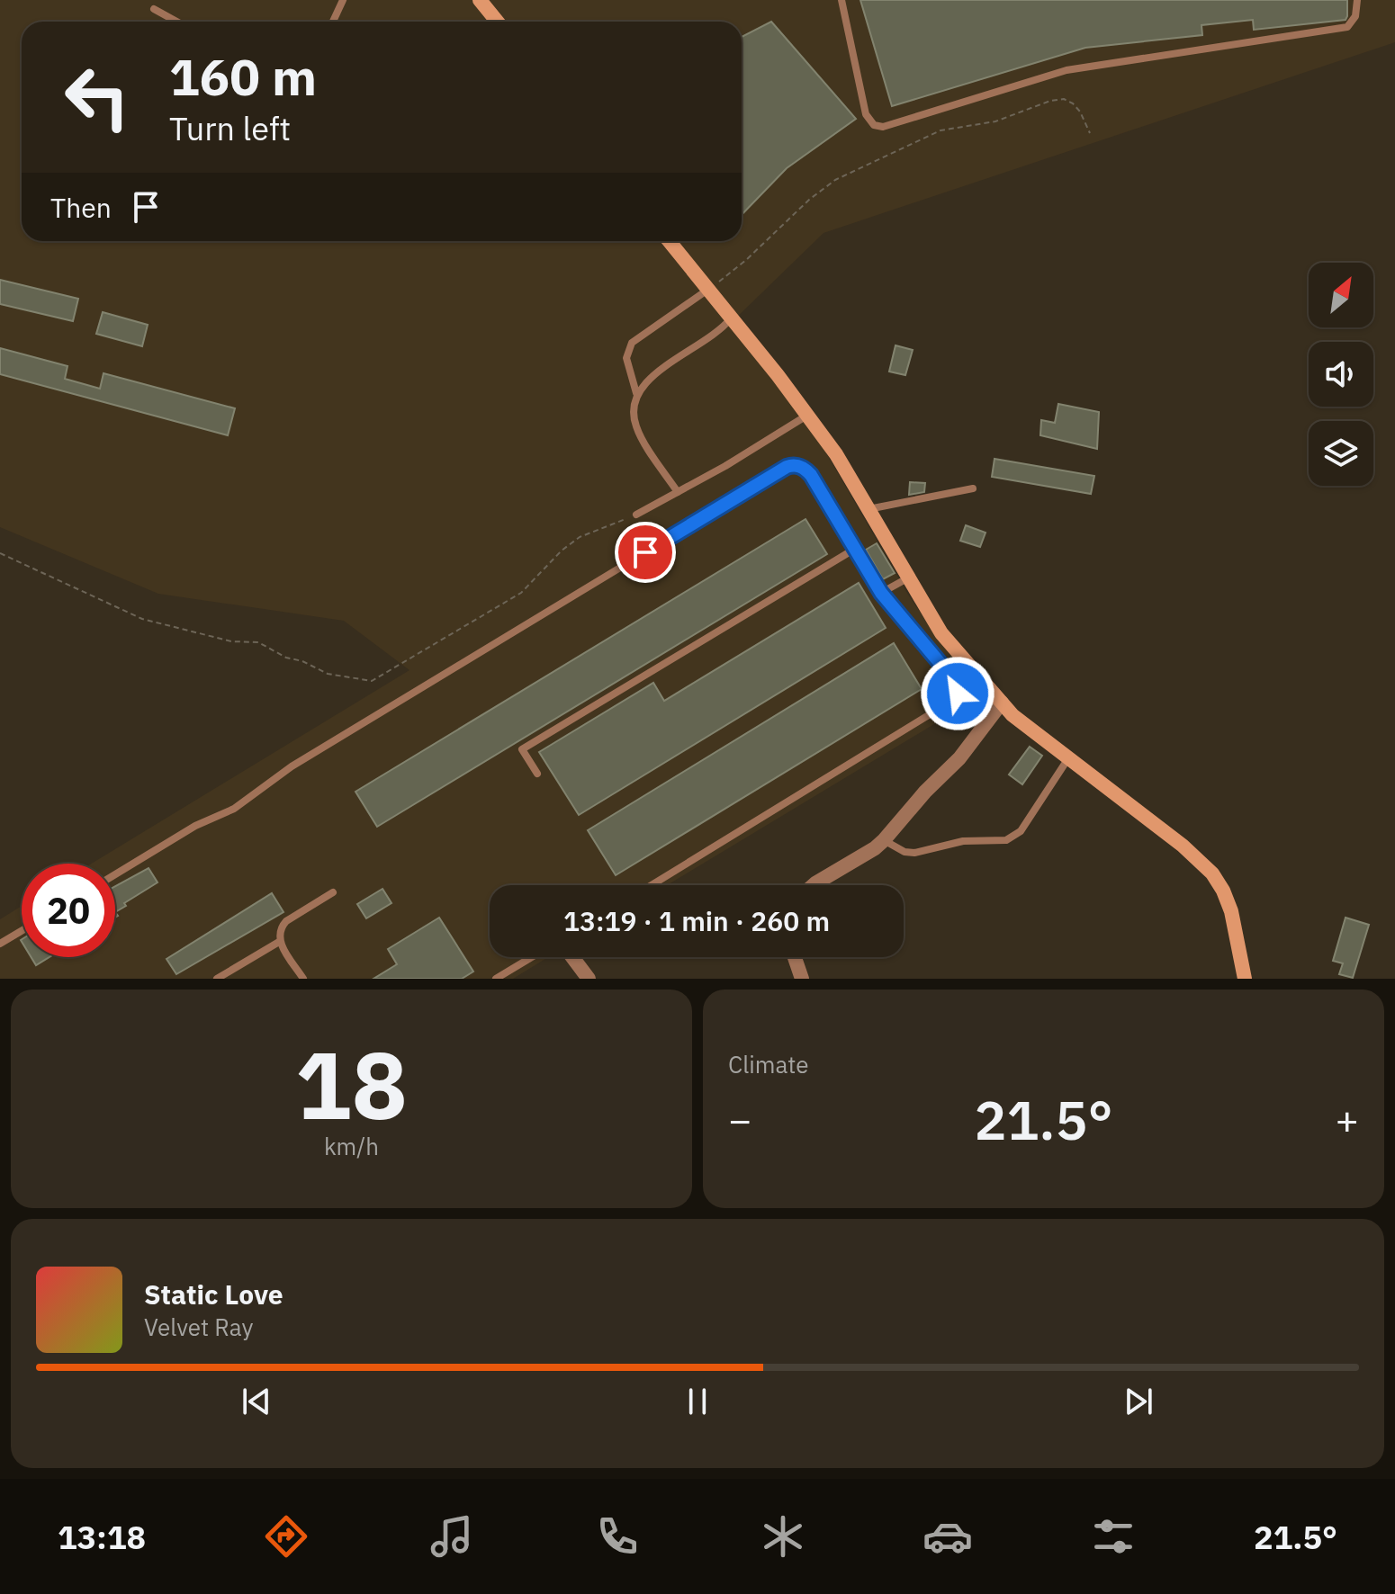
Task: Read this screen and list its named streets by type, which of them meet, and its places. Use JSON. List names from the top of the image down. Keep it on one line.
{"north":"top right","page":{"turn":["160 m","Turn left"],"then":"Then","limit":"20","trip":"13:19 · 1 min · 260 m","tile":[["18","km/h"],"Climate"],"heat":["−","21.5°","+"],"song":["Static Love","Velvet Ray"],"tabs":["13:18","21.5°"]}}
